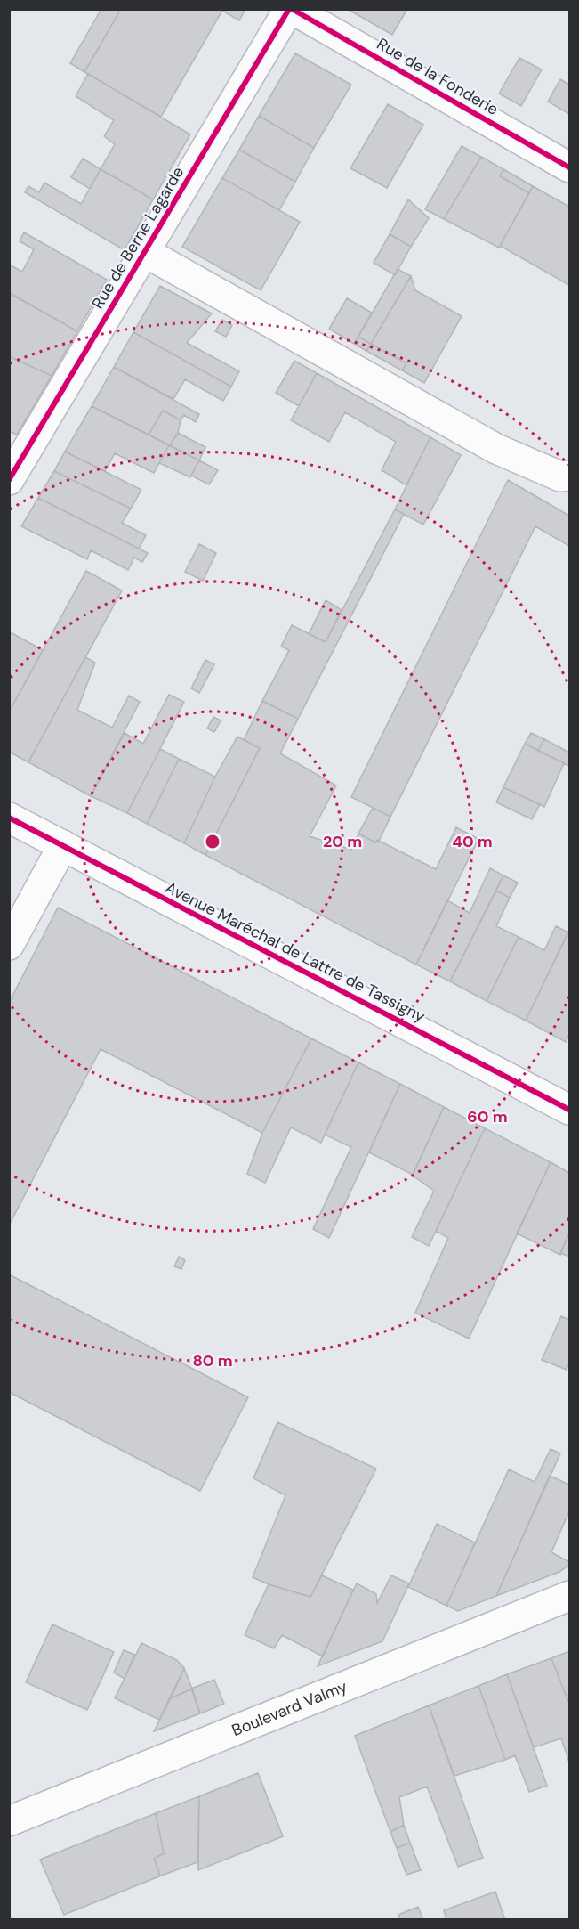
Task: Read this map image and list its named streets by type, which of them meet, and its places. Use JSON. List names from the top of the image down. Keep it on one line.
{"streets":{"main road":["Rue de la Fonderie","Rue de Berne Lagarde","Avenue Maréchal de Lattre de Tassigny","Boulevard Valmy"]},"crossings":[["Rue de la Fonderie","Rue de Berne Lagarde"]],"rings":["20 m","40 m","60 m","80 m"]}
